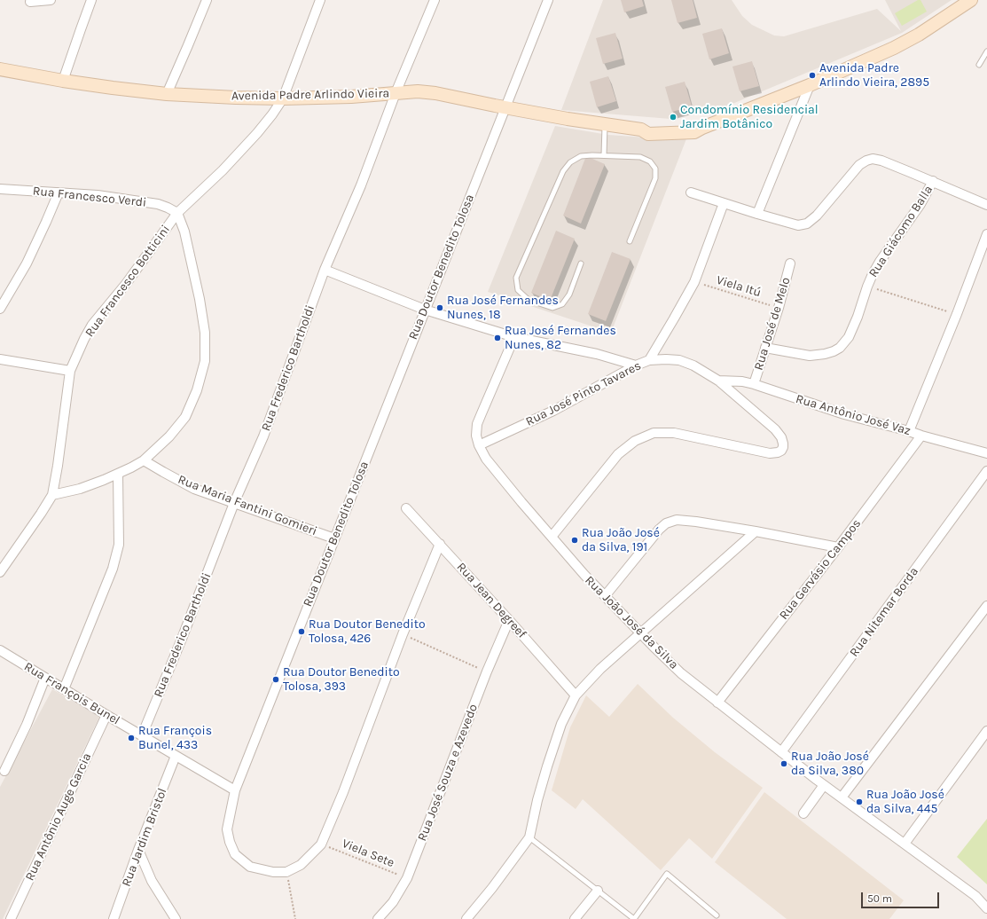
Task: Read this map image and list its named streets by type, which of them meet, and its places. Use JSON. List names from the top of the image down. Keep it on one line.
{"streets":{"main road":["Avenida Padre Arlindo Vieira"],"street":["Rua Francesco Verdi","Rua Giácomo Balla","Rua Doutor Benedito Tolosa","Rua Francesco Botticini","Rua José de Melo","Rua Frederico Bartholdi","Rua José Pinto Tavares","Rua Antônio José Vaz","Rua Maria Fantini Gomieri","Rua Gervásio Campos","Rua Jean Degreef","Rua Nitemar Borda","Rua João José da Silva","Rua François Bunel","Rua José Souza e Azevedo","Rua Antônio Auge Garcia","Rua Jardim Bristol"],"path":["Viela Itú","Viela Sete"]},"crossings":[["Avenida Padre Arlindo Vieira","Rua Doutor Benedito Tolosa"],["Avenida Padre Arlindo Vieira","Rua Francesco Botticini"],["Avenida Padre Arlindo Vieira","Rua Frederico Bartholdi"],["Rua Francesco Verdi","Rua Francesco Botticini"],["Rua Giácomo Balla","Rua José de Melo"],["Rua Doutor Benedito Tolosa","Rua Maria Fantini Gomieri"],["Rua Doutor Benedito Tolosa","Rua François Bunel"],["Viela Itú","Rua José de Melo"],["Rua José de Melo","Rua Antônio José Vaz"],["Rua Frederico Bartholdi","Rua Maria Fantini Gomieri"],["Rua Frederico Bartholdi","Rua François Bunel"],["Rua José Pinto Tavares","Rua Antônio José Vaz"],["Rua José Pinto Tavares","Rua João José da Silva"],["Rua Antônio José Vaz","Rua Gervásio Campos"],["Rua Gervásio Campos","Rua João José da Silva"],["Rua Jean Degreef","Rua José Souza e Azevedo"],["Rua Nitemar Borda","Rua João José da Silva"],["Rua François Bunel","Rua Antônio Auge Garcia"],["Rua François Bunel","Rua Jardim Bristol"],["Rua José Souza e Azevedo","Viela Sete"]],"places":["Avenida Padre Arlindo Vieira, 2895","Condomínio Residencial Jardim Botânico","Rua José Fernandes Nunes, 18","Rua José Fernandes Nunes, 82","Rua João José da Silva, 191","Rua Doutor Benedito Tolosa, 426","Rua Doutor Benedito Tolosa, 393","Rua François Bunel, 433","Rua João José da Silva, 380","Rua João José da Silva, 445"],"scale_bar":"50 m"}
